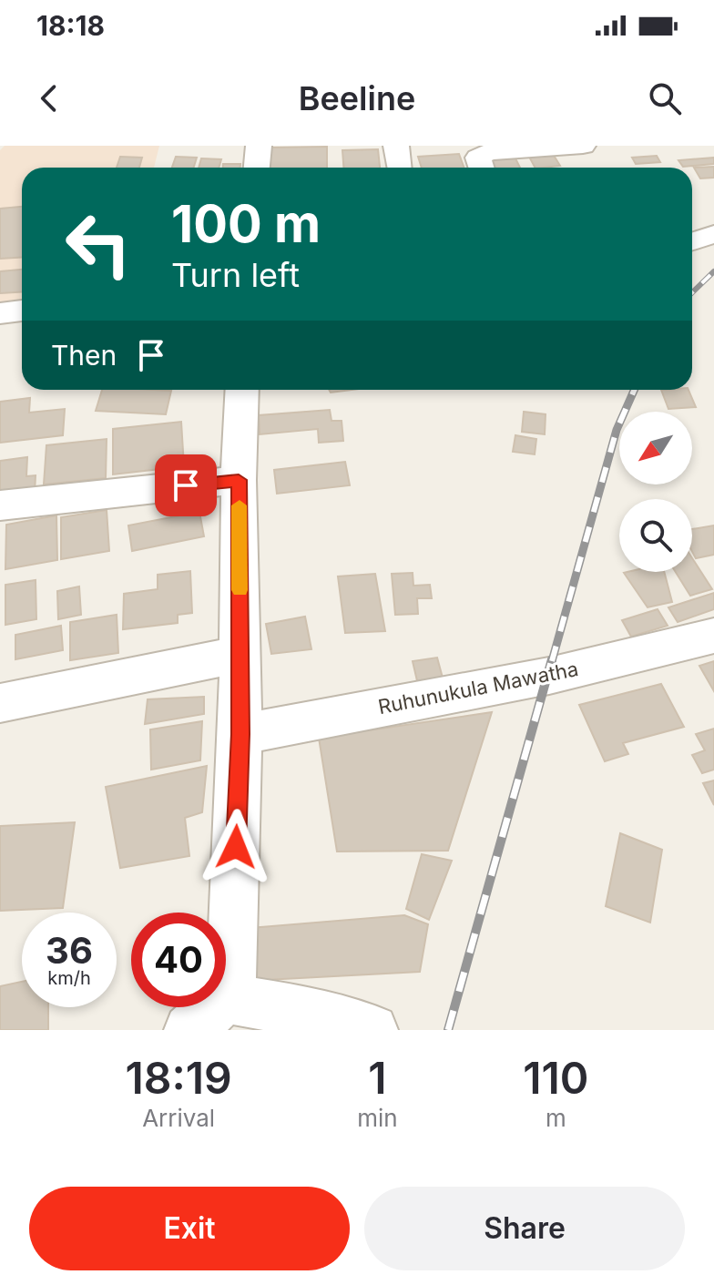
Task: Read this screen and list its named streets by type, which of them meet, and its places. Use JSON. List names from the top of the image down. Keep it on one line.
{"streets":{"street":["Ruhunukula Mawatha"]},"north":"bottom left","page":{"status":"18:18","header":"Beeline","turn":["100 m","Turn left"],"then":"Then","speed":"36 km/h","limit":"40","eta":["18:19","Arrival","1","min","110","m"],"buttons":["Exit","Share"]}}
